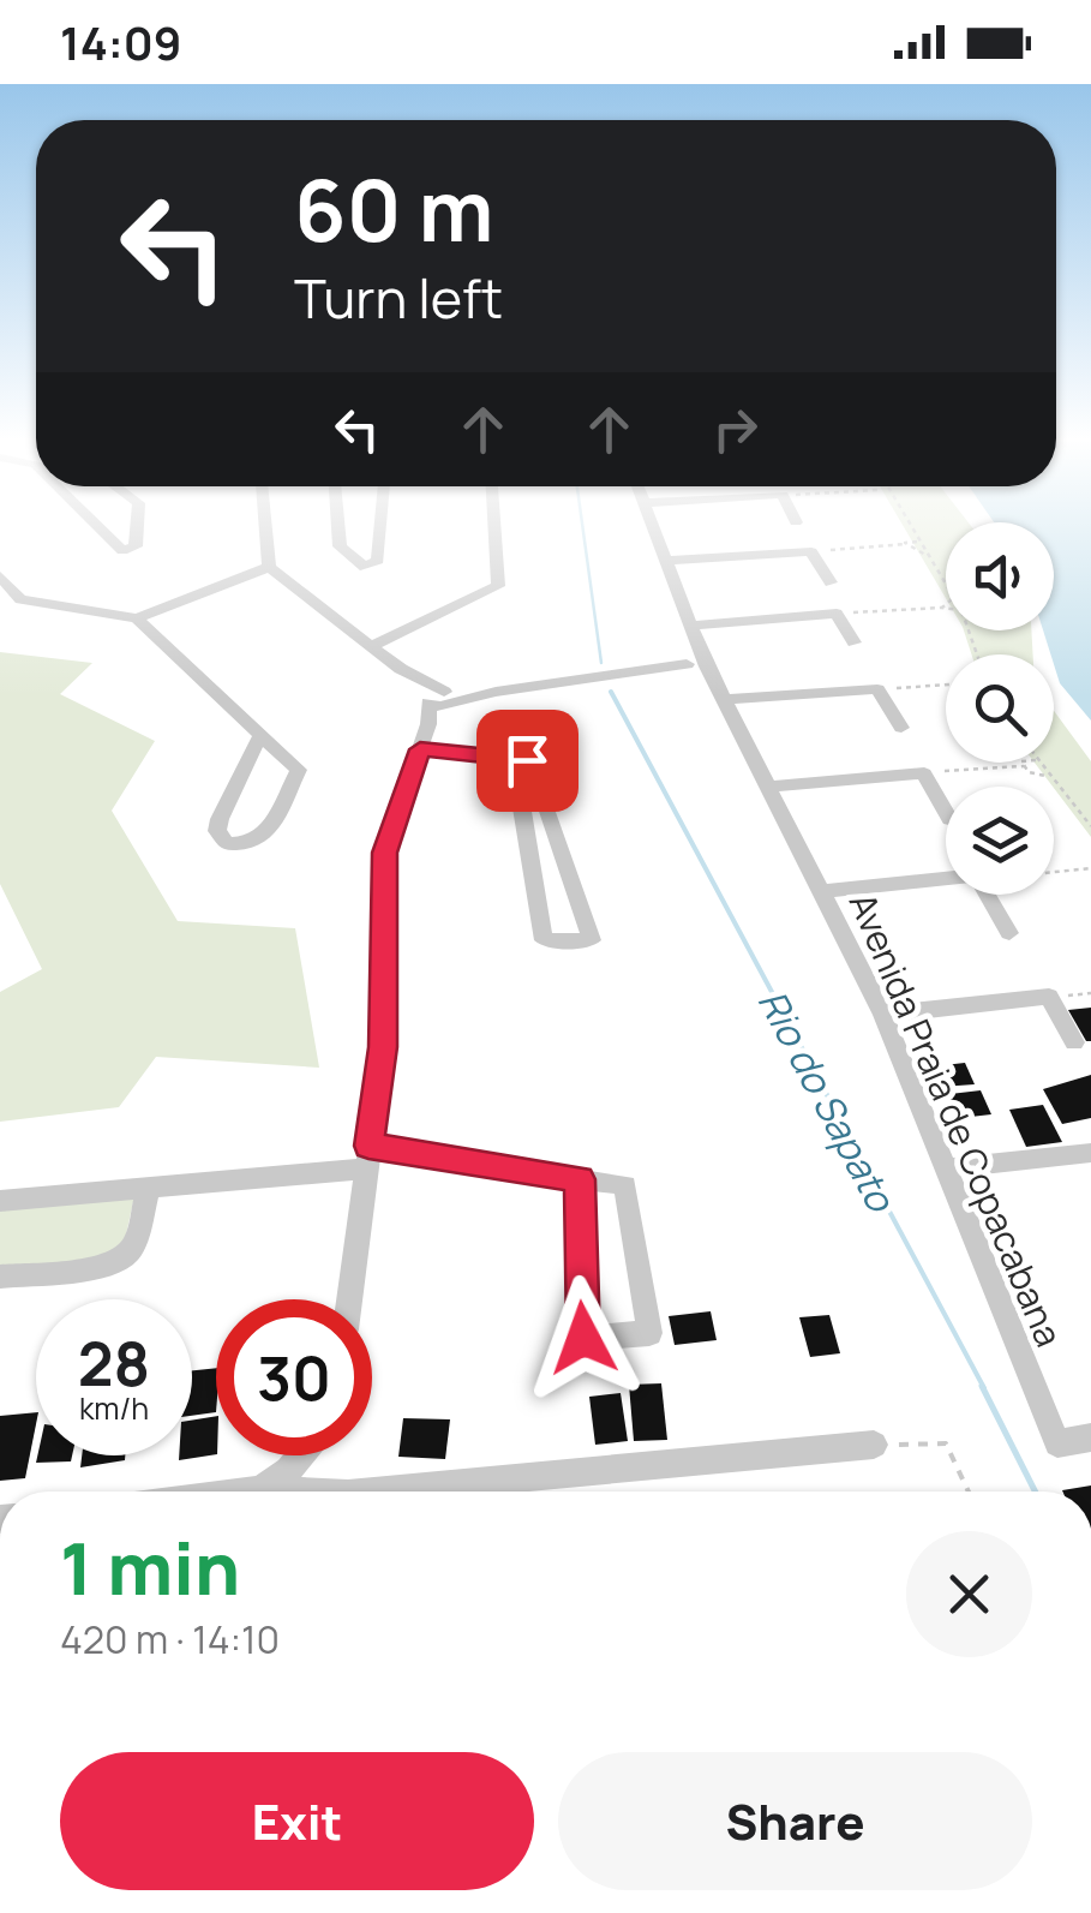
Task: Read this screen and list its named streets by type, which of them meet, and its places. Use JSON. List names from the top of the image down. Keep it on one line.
{"streets":{"street":["Avenida Praia de Copacabana"]},"water":["Rio do Sapato"],"page":{"status":"14:09","turn":["60 m","Turn left"],"speed":"28 km/h","limit":"30","heading":["1 min","420 m · 14:10"],"buttons":["Exit","Share"]}}
